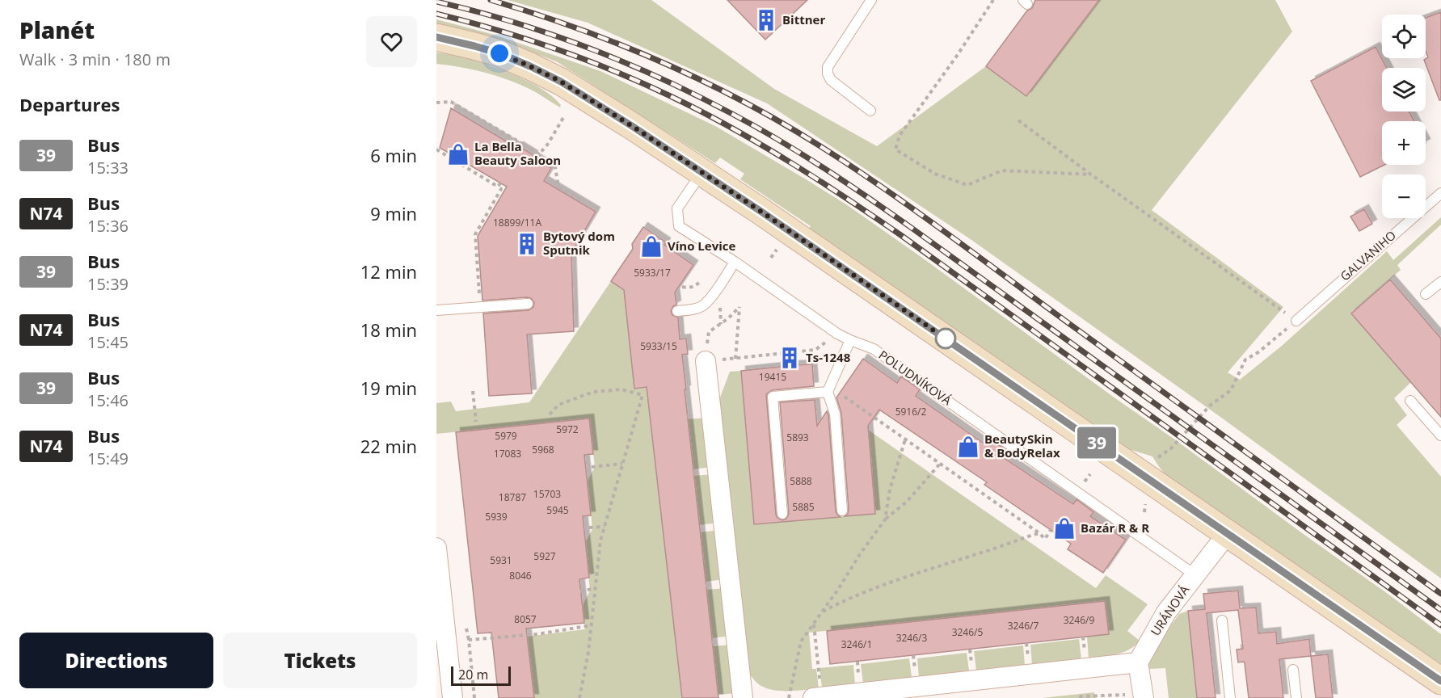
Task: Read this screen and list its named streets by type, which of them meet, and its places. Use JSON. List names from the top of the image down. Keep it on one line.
{"streets":{"street":["URÁNOVÁ"],"lane":["GALVANIHO","POLUDNÍKOVÁ"]},"crossings":[["POLUDNÍKOVÁ","URÁNOVÁ"]],"places":{"building":["Bittner","Bytový dom Sputnik","Ts-1248"],"shop":["La Bella Beauty Saloon","Víno Levice","BeautySkin & BodyRelax","Bazár R & R"]},"lines":["bus line 39"],"house_numbers":["18899/11A","5933/17","5933/15","19415","5916/2","5972","5979","5893","5968","17083","5888","15703","18787","5885","5945","5939","5927","5931","8046","8057","3246/9","3246/7","3246/5","3246/3","3246/1"],"scale_bar":"20 m","page":{"heading":[["Planét","Walk · 3 min · 180 m"],"Departures"],"on_map":"39","map_buttons":["+","−"],"list":[{"mark":"39","name":"Bus","note":"15:33","value":"6 min"},{"mark":"N74","name":"Bus","note":"15:36","value":"9 min"},{"mark":"39","name":"Bus","note":"15:39","value":"12 min"},{"mark":"N74","name":"Bus","note":"15:45","value":"18 min"},{"mark":"39","name":"Bus","note":"15:46","value":"19 min"},{"mark":"N74","name":"Bus","note":"15:49","value":"22 min"}],"buttons":["Directions","Tickets"],"scale":"20 m"}}
